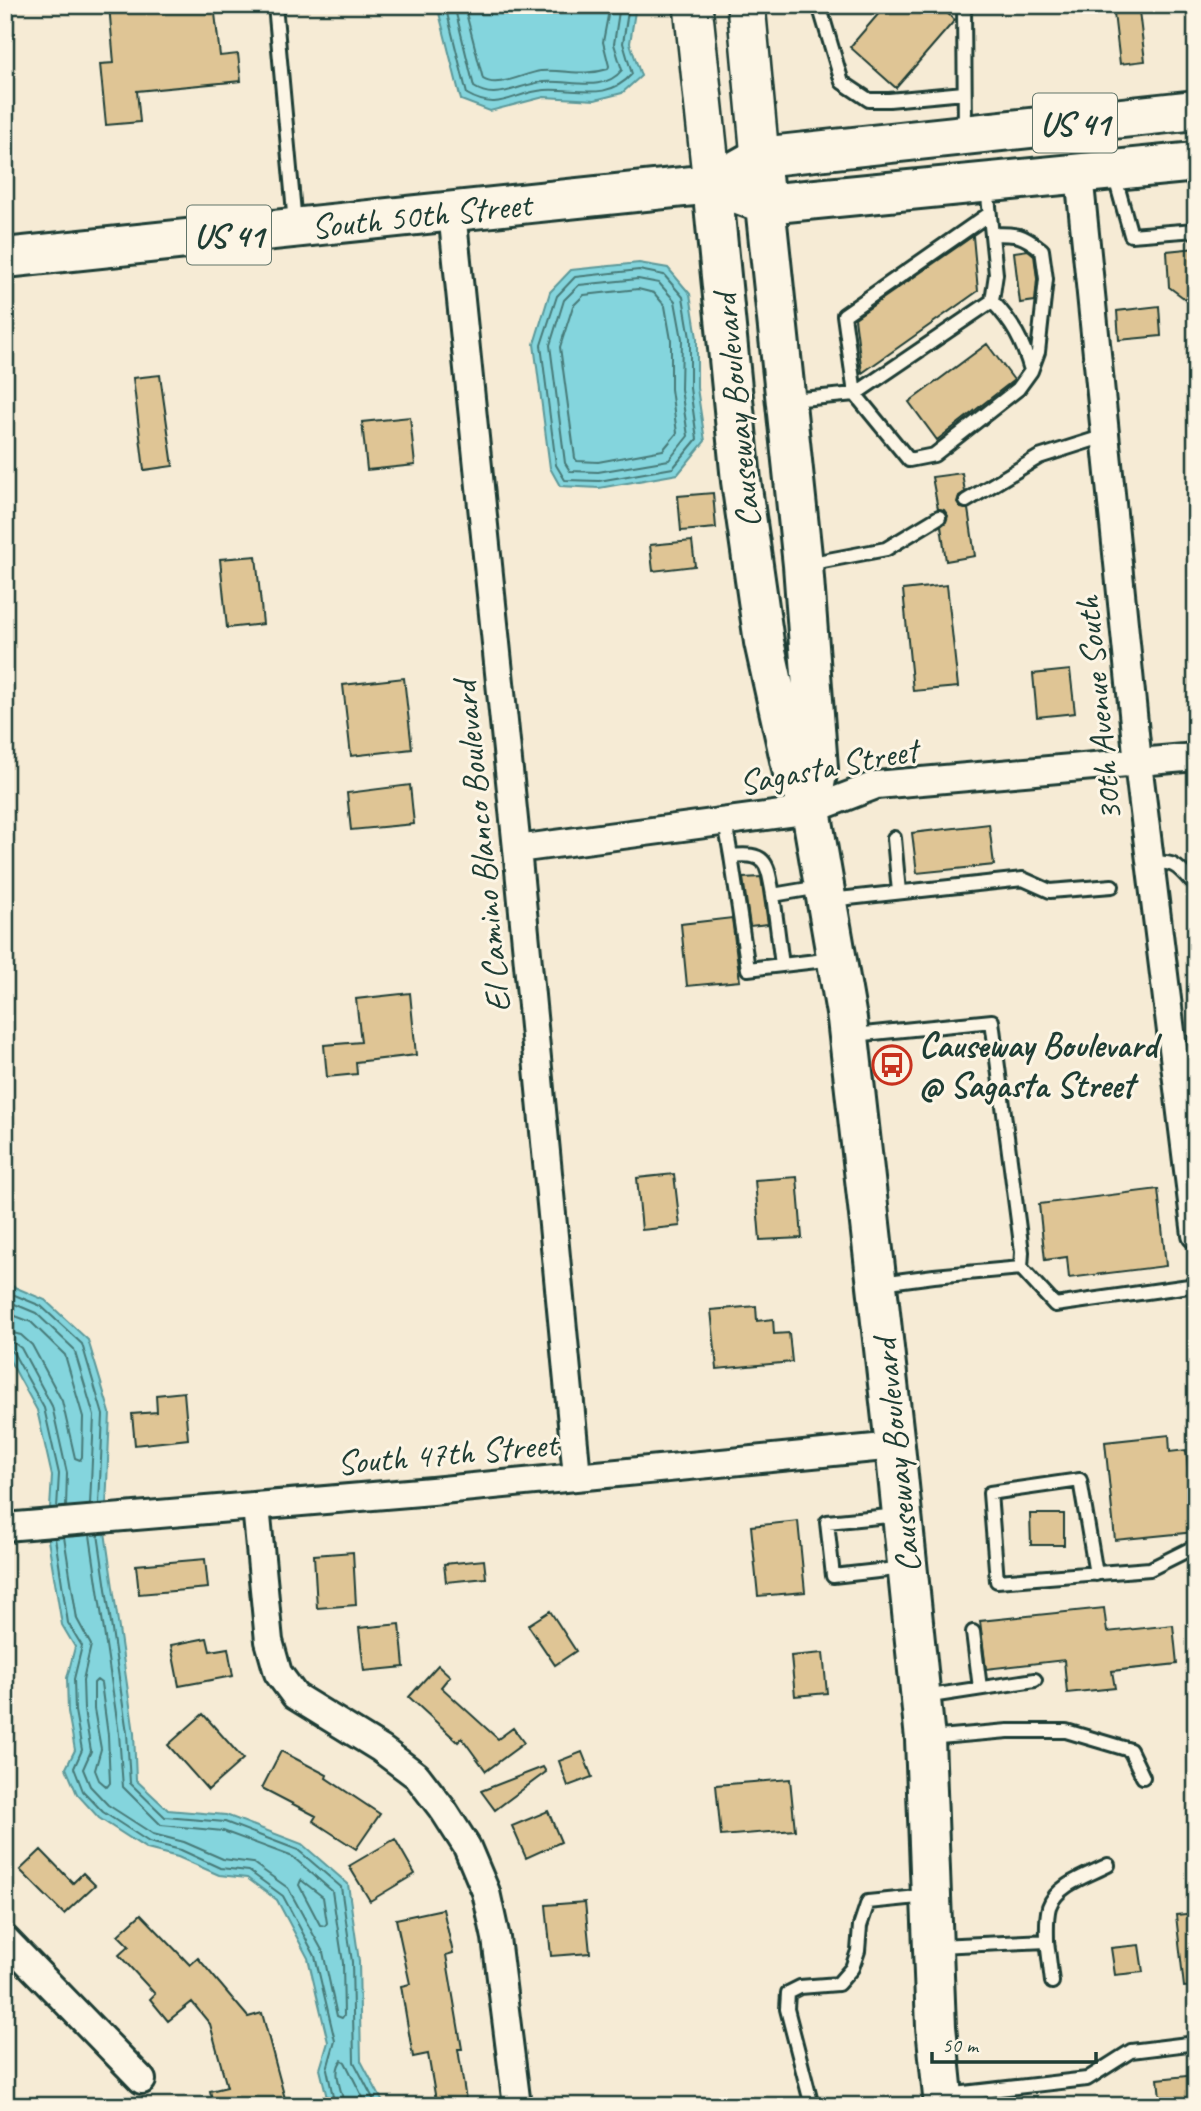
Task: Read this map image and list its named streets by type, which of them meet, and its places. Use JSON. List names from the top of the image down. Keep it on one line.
{"streets":{"main road":["US 41","South 50th Street","Causeway Boulevard"],"street":["30th Avenue South","Sagasta Street","El Camino Blanco Boulevard","South 47th Street"]},"crossings":[["South 50th Street","Causeway Boulevard"],["South 50th Street","30th Avenue South"],["South 50th Street","El Camino Blanco Boulevard"],["Causeway Boulevard","Sagasta Street"],["Causeway Boulevard","South 47th Street"],["30th Avenue South","Sagasta Street"],["Sagasta Street","El Camino Blanco Boulevard"],["El Camino Blanco Boulevard","South 47th Street"]],"places":{"bus stop":["Causeway Boulevard @ Sagasta Street"]},"scale_bar":"50 m"}
